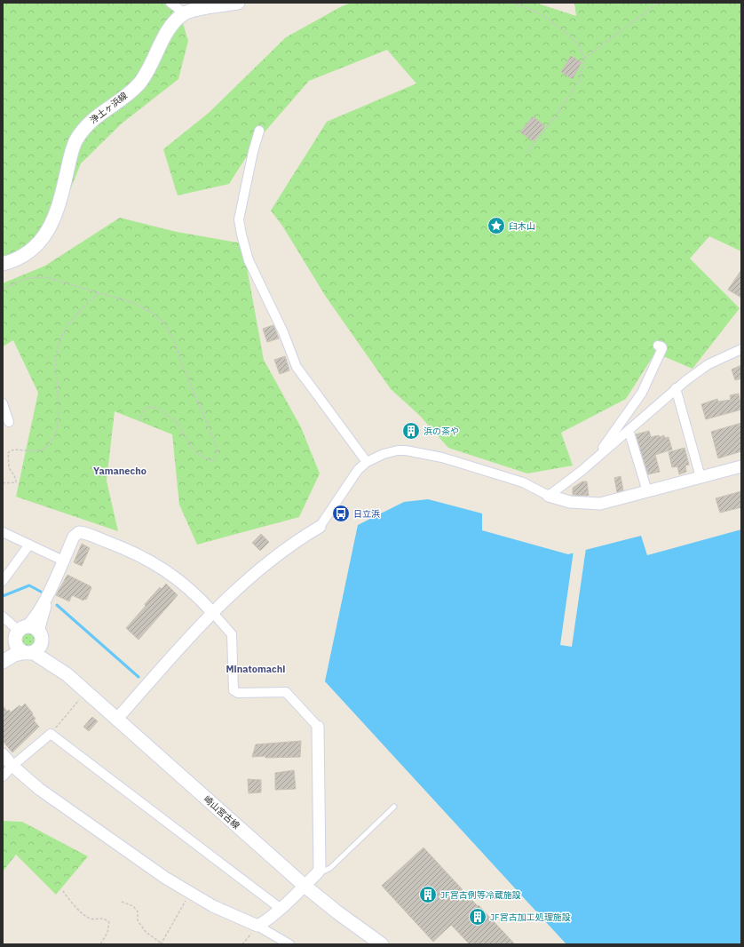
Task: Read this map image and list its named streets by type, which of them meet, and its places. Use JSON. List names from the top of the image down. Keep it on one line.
{"streets":{"main road":["浄土ヶ浜線","崎山宮古線"]},"districts":["Yamanecho","Minatomachi"],"places":{"place":["臼木山"],"building":["浜の茶や","JF宮古例等冷蔵施設","JF宮古加工処理施設"],"bus stop":["日立浜"]}}
